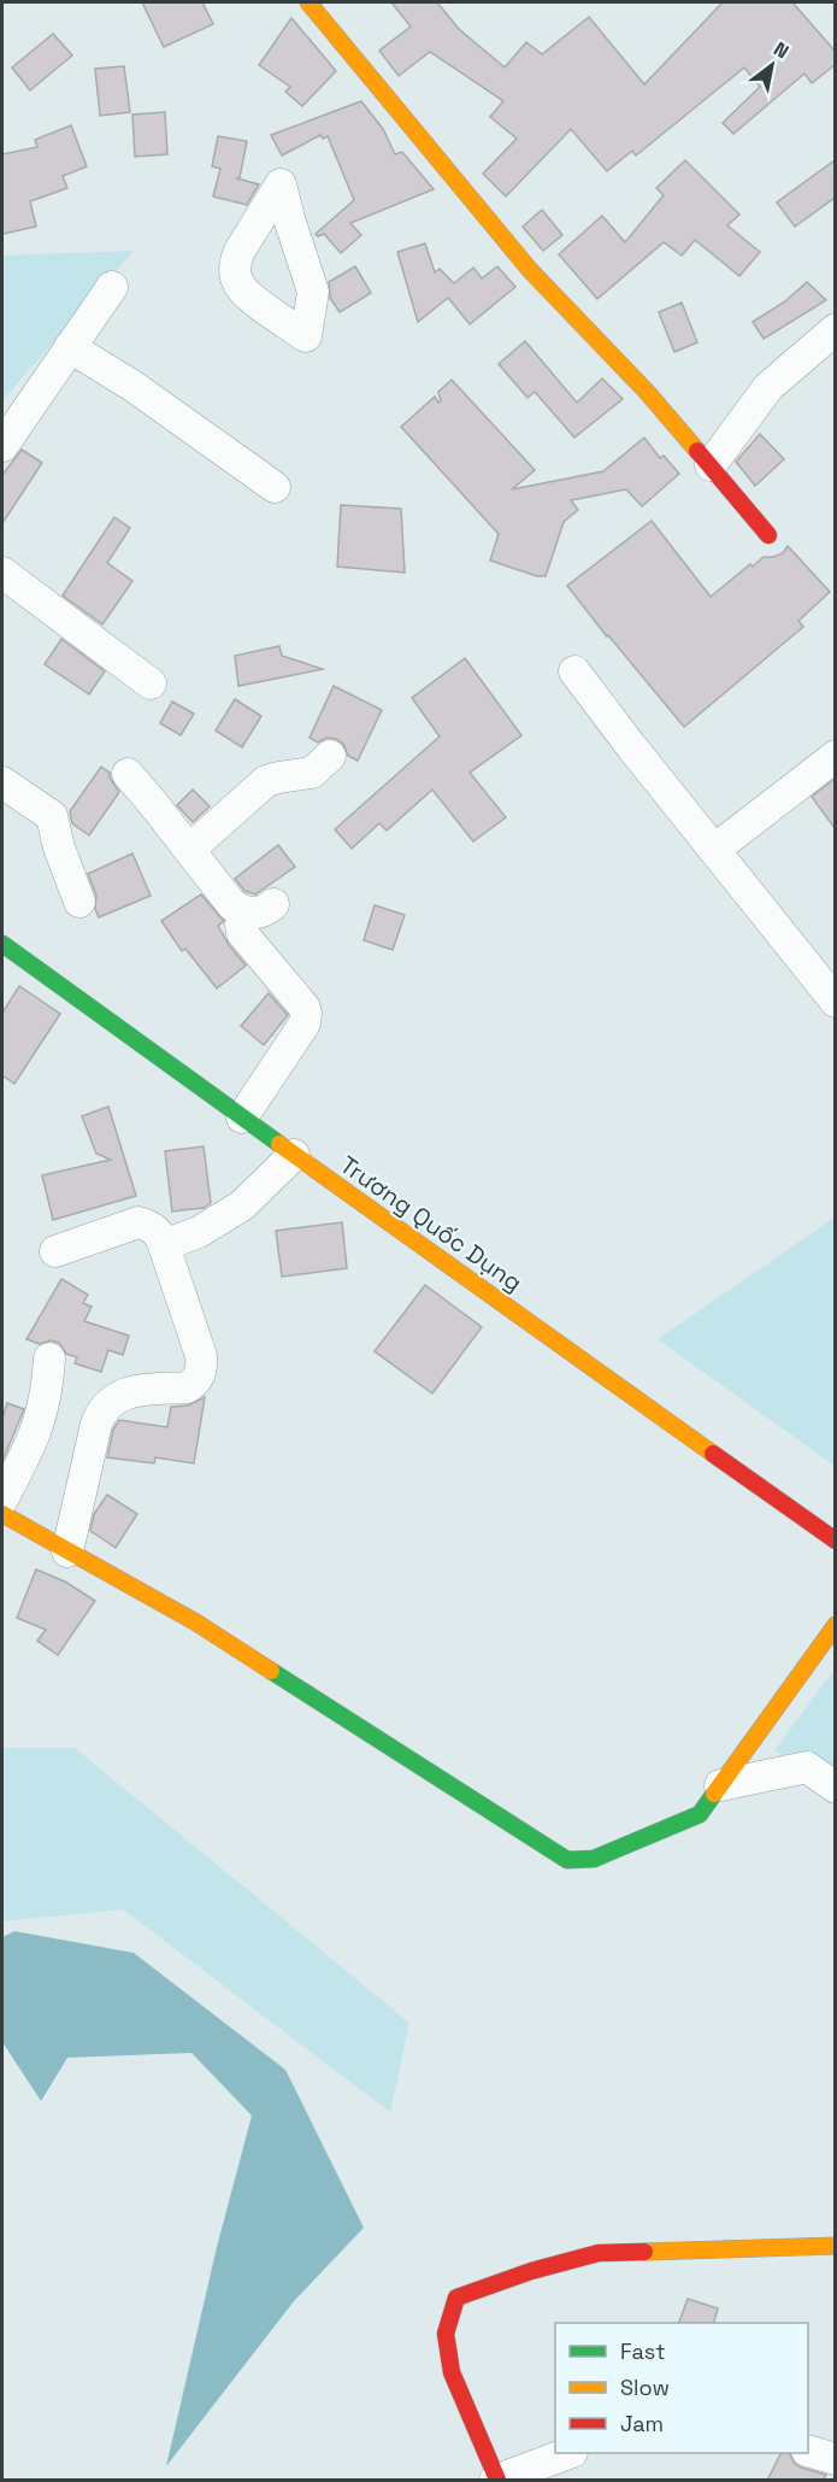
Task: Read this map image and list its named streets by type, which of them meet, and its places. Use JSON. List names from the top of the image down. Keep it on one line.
{"streets":{"street":["Trương Quốc Dụng"]},"legend":["Fast","Slow","Jam"],"north":"top right"}
